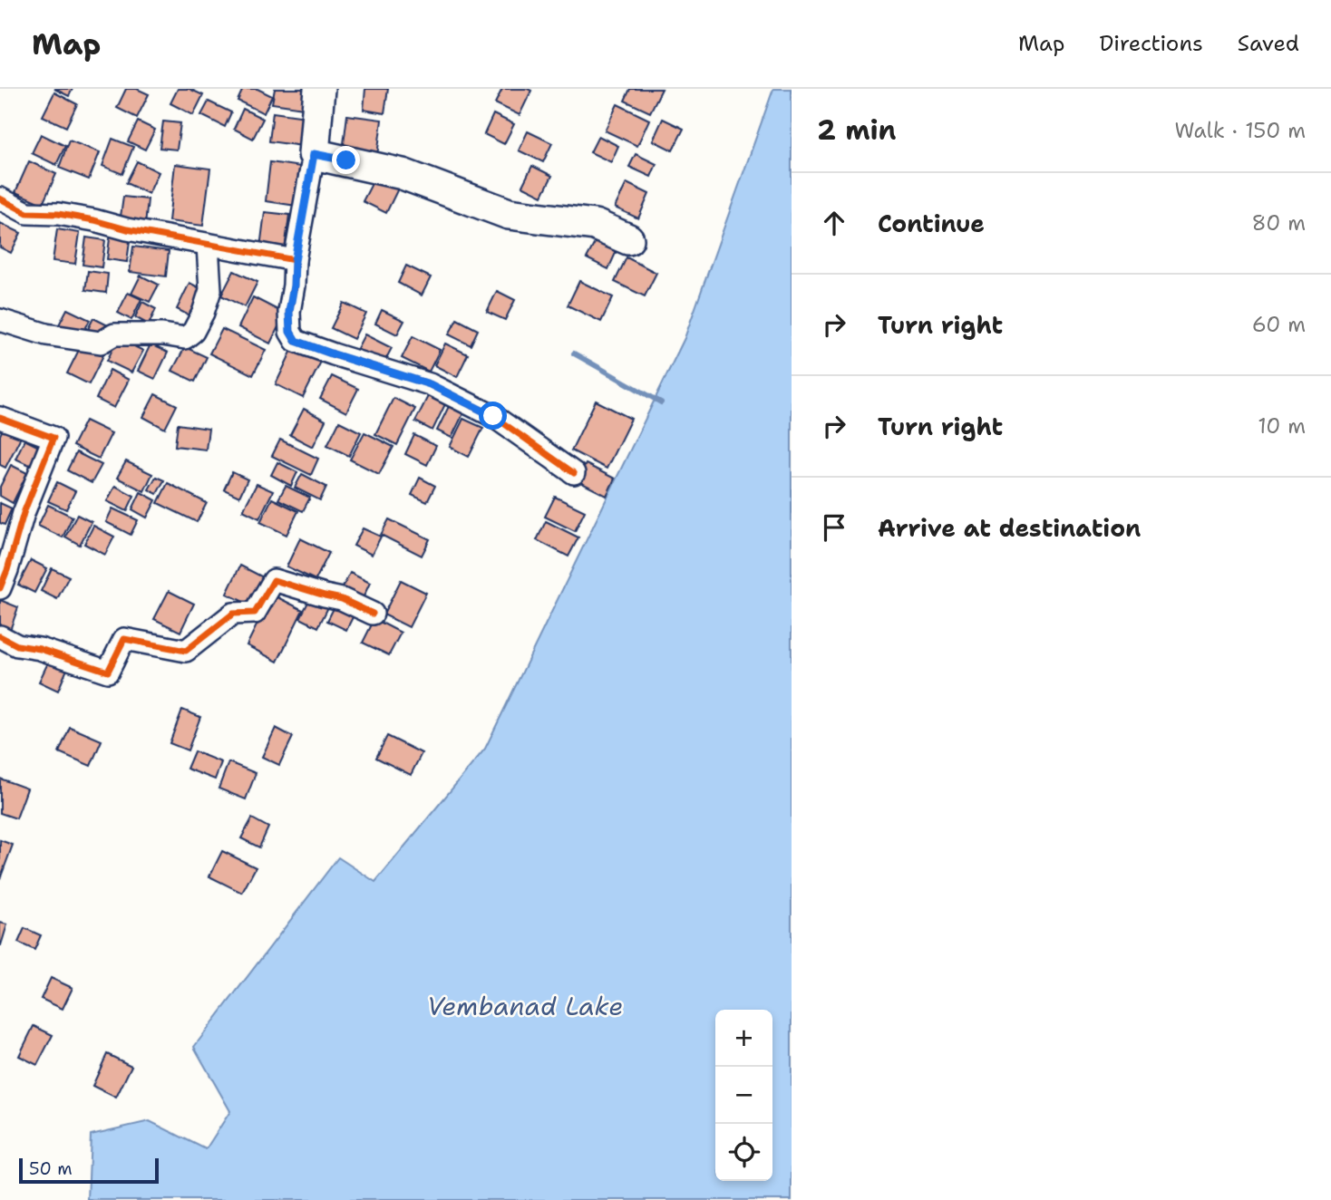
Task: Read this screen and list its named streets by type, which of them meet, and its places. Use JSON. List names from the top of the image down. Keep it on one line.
{"water":["Vembanad Lake"],"scale_bar":"50 m","page":{"header":"Map","nav":["Map","Directions","Saved"],"heading":["2 min","Walk · 150 m"],"list":[["Continue","80 m"],["Turn right","60 m"],["Turn right","10 m"],"Arrive at destination"],"map_buttons":["+","−"],"scale":"50 m"}}
